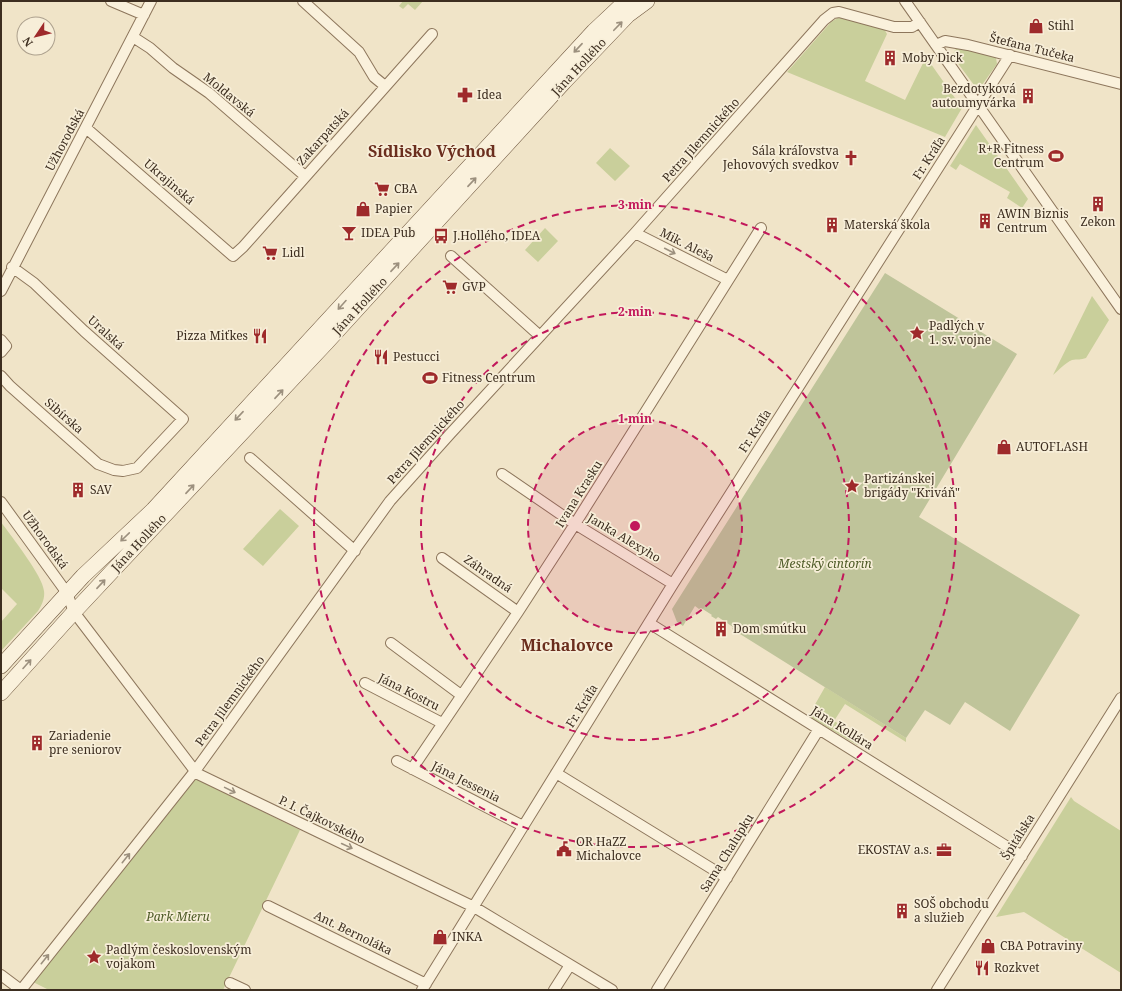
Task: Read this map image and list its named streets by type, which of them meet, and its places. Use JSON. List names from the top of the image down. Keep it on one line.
{"streets":{"street":["Štefana Tučeka","Jána Hollého","Moldavská","Zakarpatská","Užhorodská","Petra Jilemnického","Fr. Kráľa","Ukrajinská","Mik. Aleša","Uralská","Sibírska","Ivana Krasku","Janka Alexyho","Záhradná","Jána Kostru","Jána Kollára","Jána Jessenia","P. I. Čajkovského","Špitálska","Sama Chalupku","Ant. Bernoláka"]},"crossings":[["Štefana Tučeka","Fr. Kráľa"],["Jána Hollého","Užhorodská"],["Jána Hollého","P. I. Čajkovského"],["Moldavská","Zakarpatská"],["Moldavská","Užhorodská"],["Zakarpatská","Ukrajinská"],["Užhorodská","Ukrajinská"],["Užhorodská","Uralská"],["Petra Jilemnického","Mik. Aleša"],["Petra Jilemnického","P. I. Čajkovského"],["Fr. Kráľa","Janka Alexyho"],["Fr. Kráľa","Jána Kollára"],["Fr. Kráľa","Jána Jessenia"],["Fr. Kráľa","P. I. Čajkovského"],["Fr. Kráľa","Ant. Bernoláka"],["Mik. Aleša","Ivana Krasku"],["Uralská","Sibírska"],["Ivana Krasku","Janka Alexyho"],["Ivana Krasku","Záhradná"],["Ivana Krasku","Jána Kostru"],["Ivana Krasku","Jána Jessenia"],["Jána Kollára","Špitálska"],["Jána Kollára","Sama Chalupku"]],"one_way":["Mik. Aleša","P. I. Čajkovského"],"districts":["Sídlisko Východ","Michalovce"],"parks":["Mestský cintorín","Park Mieru"],"places":{"shop":["Stihl","Papier","AUTOFLASH","INKA","CBA Potraviny"],"building":["Moby Dick","Bezdotyková autoumyvárka","Zekon","AWIN Biznis Centrum","Materská škola","SAV","Dom smútku","Zariadenie pre seniorov","SOŠ obchodu a služieb"],"pharmacy":["Idea"],"sports":["R+R Fitness Centrum","Fitness Centrum"],"church":["Sála kráľovstva Jehovových svedkov"],"supermarket":["CBA","Lidl","GVP"],"bar":["IDEA Pub"],"bus stop":["J.Hollého, IDEA"],"place":["Padlých v 1. sv. vojne","Partizánskej brigády \"Kriváň\"","Padlým československým vojakom"],"restaurant":["Pizza Miťkes","Pestucci","Rozkvet"],"public building":["OR HaZZ Michalovce"],"office":["EKOSTAV a.s."]},"north":"bottom left","rings":["3 min","2 min","1 min"]}
